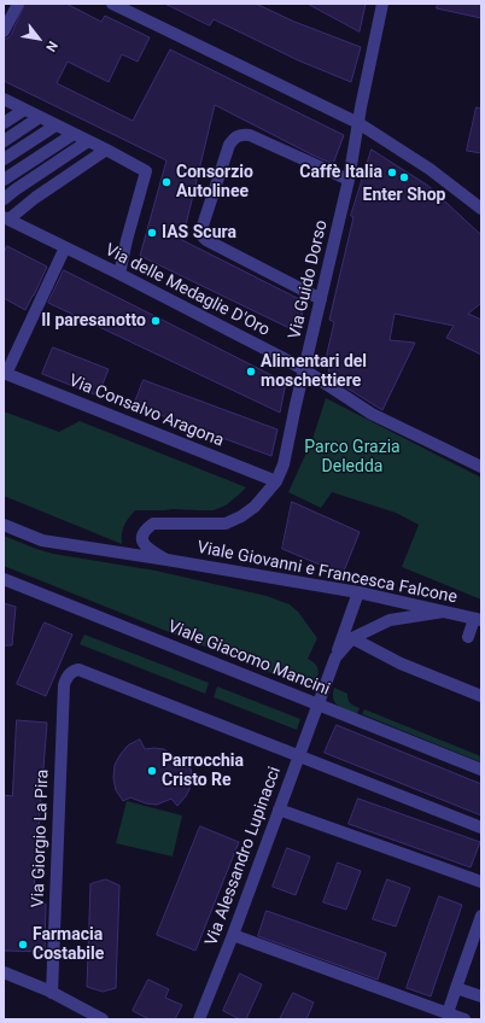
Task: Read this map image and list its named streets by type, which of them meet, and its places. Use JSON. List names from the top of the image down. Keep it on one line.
{"streets":{"street":["Via Guido Dorso","Via delle Medaglie D'Oro","Via Consalvo Aragona","Viale Giovanni e Francesca Falcone","Viale Giacomo Mancini","Via Giorgio La Pira","Via Alessandro Lupinacci"]},"crossings":[["Via Guido Dorso","Via delle Medaglie D'Oro"],["Via Guido Dorso","Via Consalvo Aragona"],["Via Guido Dorso","Viale Giovanni e Francesca Falcone"],["Viale Giacomo Mancini","Via Alessandro Lupinacci"],["Via Giorgio La Pira","Via Alessandro Lupinacci"]],"parks":["Parco Grazia Deledda"],"places":["Caffè Italia","Enter Shop","Consorzio Autolinee","IAS Scura","Il paresanotto","Alimentari del moschettiere","Parrocchia Cristo Re","Farmacia Costabile"],"north":"bottom right"}
